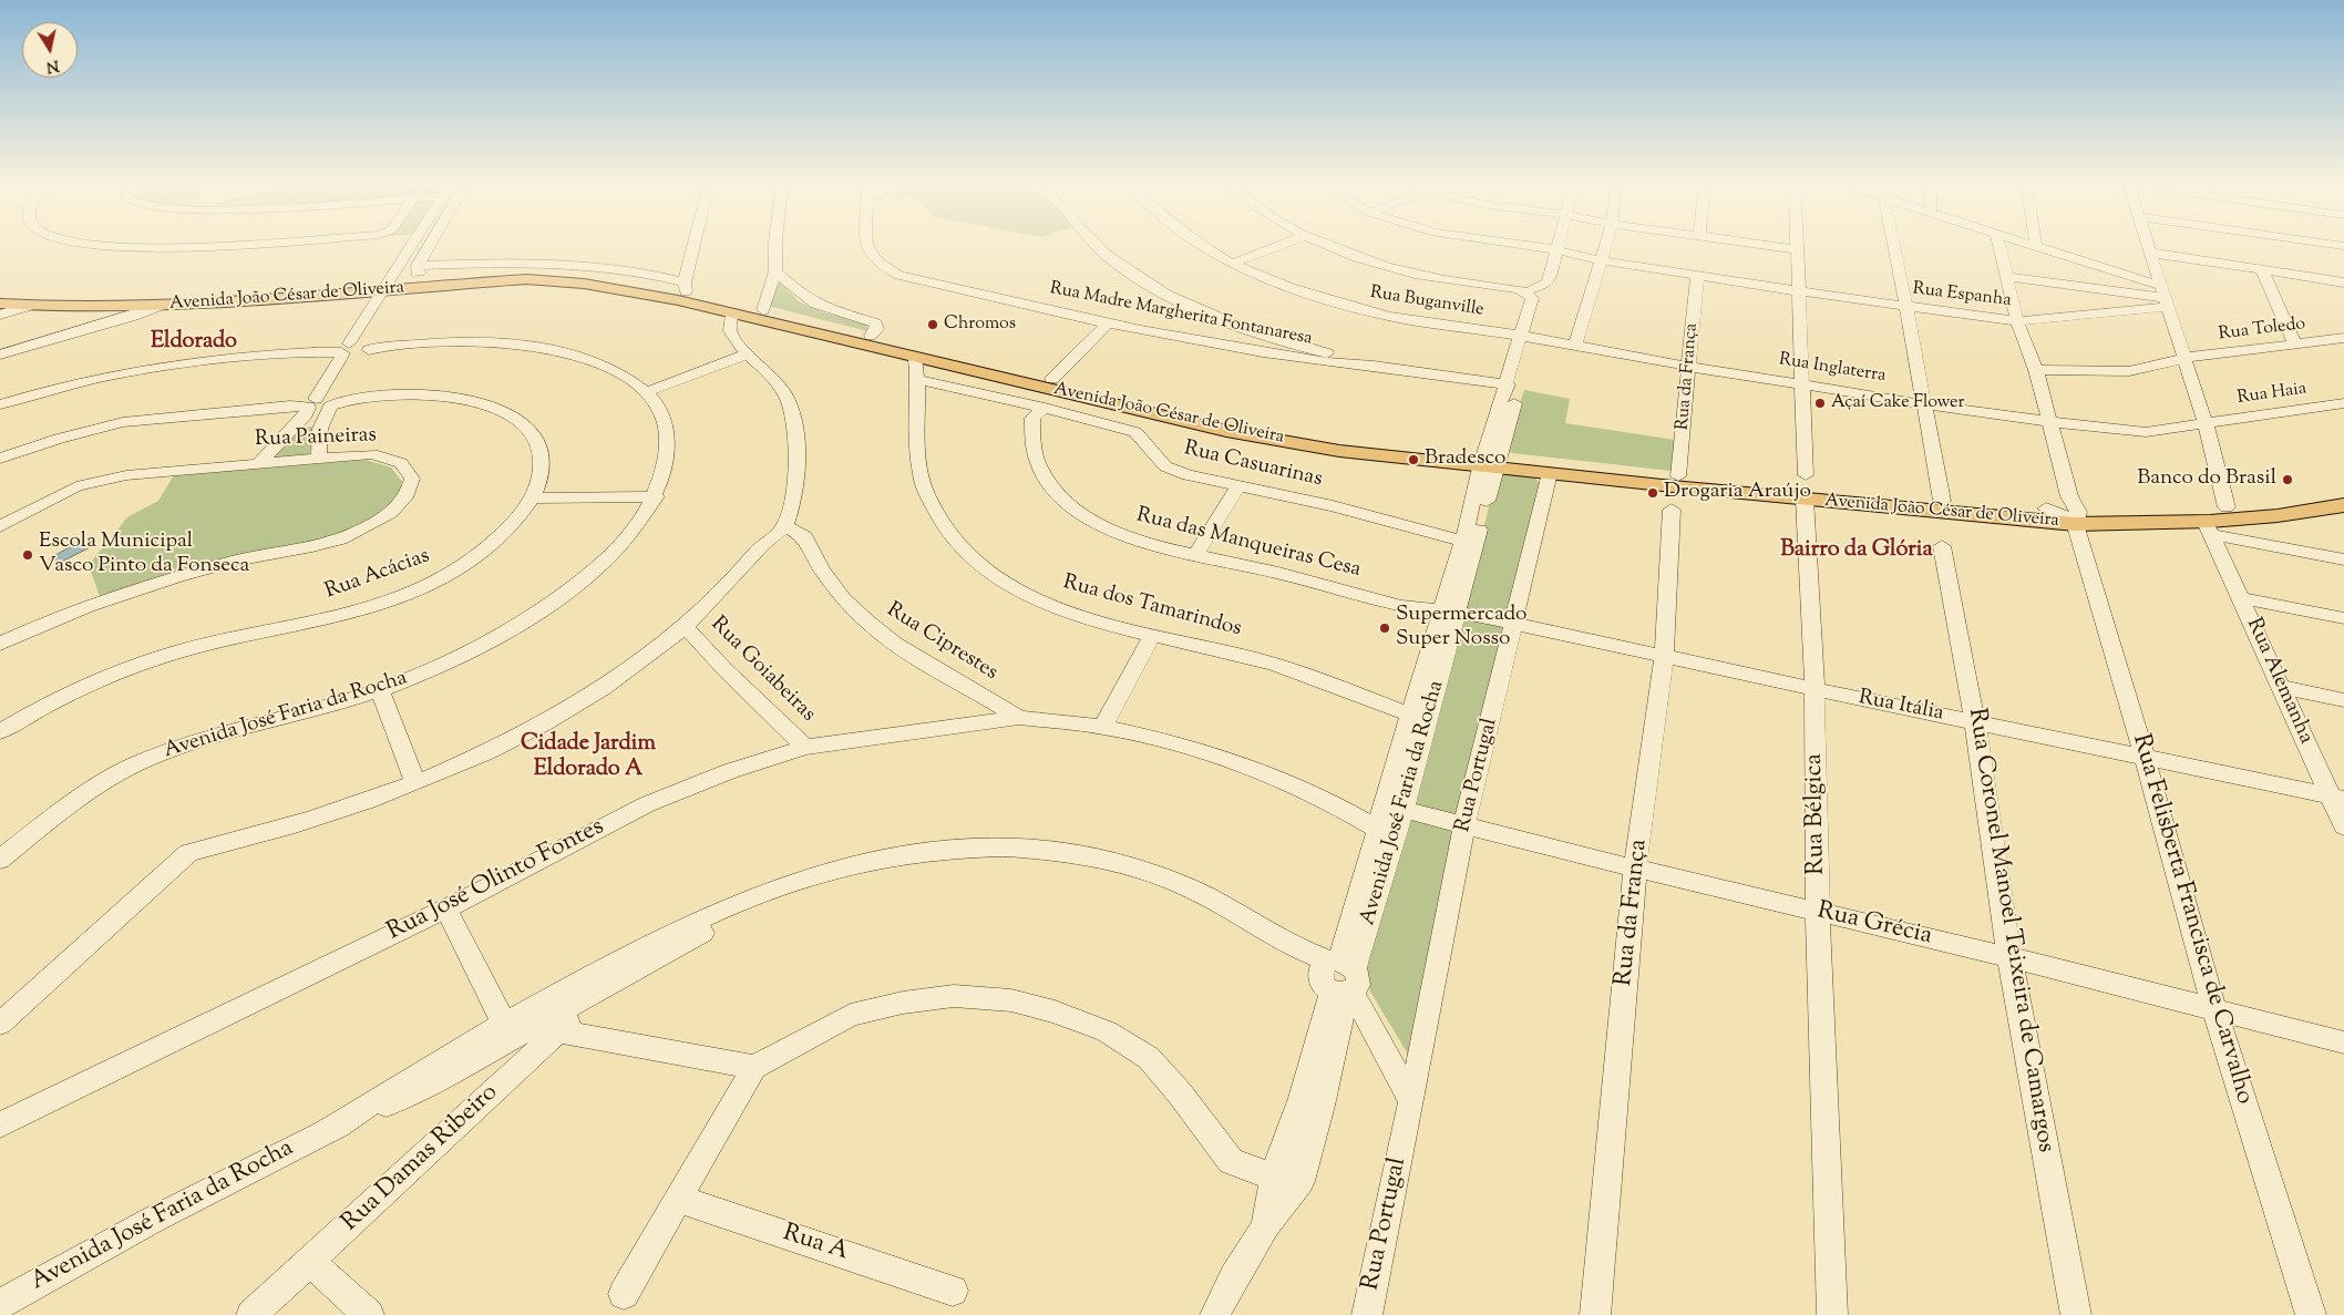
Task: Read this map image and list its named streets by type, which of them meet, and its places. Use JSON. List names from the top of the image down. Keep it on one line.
{"streets":{"main road":["Avenida João César de Oliveira"],"street":["Rua Espanha","Rua Buganville","Rua Madre Margherita Fontanaresa","Rua Toledo","Rua Inglaterra","Rua da França","Rua Haia","Rua Paineiras","Rua Casuarinas","Rua das Manqueiras Cesa","Rua Acácias","Rua dos Tamarindos","Rua Ciprestes","Rua Goiabeiras","Rua Alemanha","Rua Itália","Avenida José Faria da Rocha","Rua Portugal","Rua Bélgica","Rua José Olinto Fontes","Rua Felisberta Francisca de Carvalho","Rua Grécia","Rua Coronel Manoel Teixeira de Camargos","Rua Damas Ribeiro","Rua A"]},"crossings":[["Rua Espanha","Rua da França"],["Rua Espanha","Rua Felisberta Francisca de Carvalho"],["Avenida João César de Oliveira","Rua da França"],["Avenida João César de Oliveira","Rua dos Tamarindos"],["Avenida João César de Oliveira","Rua Alemanha"],["Avenida João César de Oliveira","Avenida José Faria da Rocha"],["Avenida João César de Oliveira","Rua Portugal"],["Avenida João César de Oliveira","Rua Bélgica"],["Avenida João César de Oliveira","Rua Felisberta Francisca de Carvalho"],["Rua Buganville","Rua Inglaterra"],["Rua Buganville","Avenida José Faria da Rocha"],["Rua Madre Margherita Fontanaresa","Avenida José Faria da Rocha"],["Rua Toledo","Rua Felisberta Francisca de Carvalho"],["Rua Inglaterra","Rua da França"],["Rua Inglaterra","Rua Haia"],["Rua Inglaterra","Avenida José Faria da Rocha"],["Rua Inglaterra","Rua Felisberta Francisca de Carvalho"],["Rua da França","Rua Itália"],["Rua da França","Rua Grécia"],["Rua Casuarinas","Rua das Manqueiras Cesa"],["Rua Casuarinas","Rua dos Tamarindos"],["Rua Casuarinas","Avenida José Faria da Rocha"],["Rua das Manqueiras Cesa","Rua Itália"],["Rua das Manqueiras Cesa","Avenida José Faria da Rocha"],["Rua dos Tamarindos","Avenida José Faria da Rocha"],["Rua Ciprestes","Rua José Olinto Fontes"],["Rua Goiabeiras","Rua José Olinto Fontes"],["Rua Alemanha","Rua Itália"],["Rua Itália","Avenida José Faria da Rocha"],["Rua Itália","Rua Portugal"],["Rua Itália","Rua Bélgica"],["Rua Itália","Rua Felisberta Francisca de Carvalho"],["Rua Itália","Rua Coronel Manoel Teixeira de Camargos"],["Avenida José Faria da Rocha","Rua Grécia"],["Avenida José Faria da Rocha","Rua Damas Ribeiro"],["Rua Portugal","Rua Grécia"],["Rua Bélgica","Rua Grécia"],["Rua Felisberta Francisca de Carvalho","Rua Grécia"],["Rua Grécia","Rua Coronel Manoel Teixeira de Camargos"]],"districts":["Eldorado","Bairro da Glória","Cidade Jardim Eldorado A"],"places":["Chromos","Açaí Cake Flower","Bradesco","Banco do Brasil","Drogaria Araújo","Escola Municipal Vasco Pinto da Fonseca","Supermercado Super Nosso"],"north":"bottom"}
